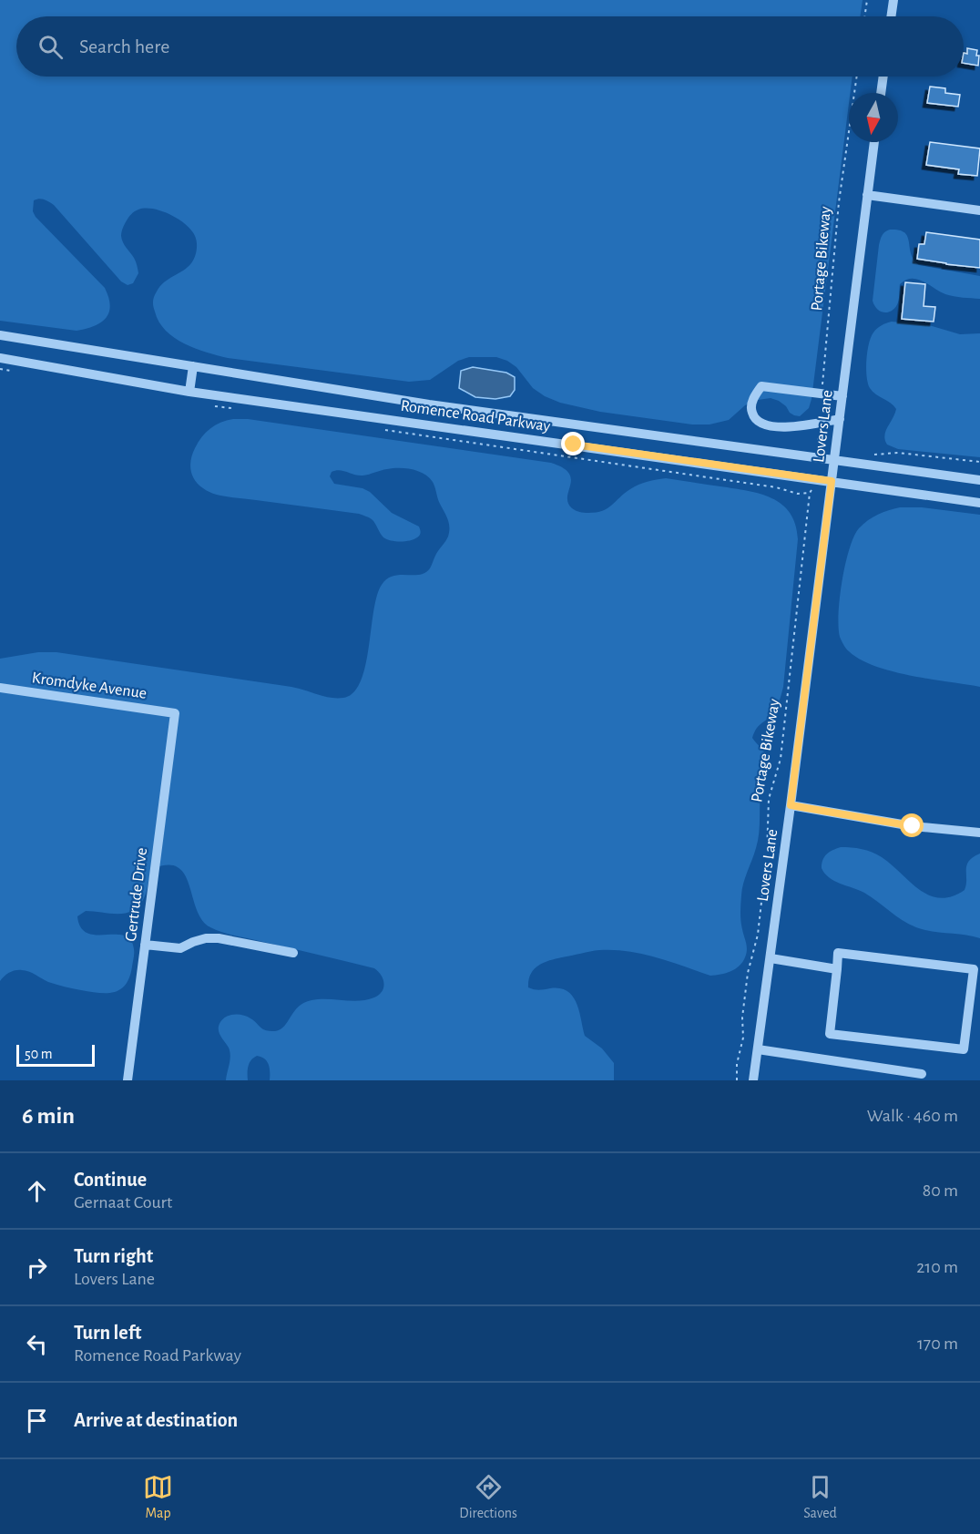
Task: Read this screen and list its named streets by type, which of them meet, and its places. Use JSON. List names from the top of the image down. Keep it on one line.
{"streets":{"street":["Romence Road Parkway","Lovers Lane","Kromdyke Avenue","Gertrude Drive"],"path":["Portage Bikeway"]},"crossings":[["Romence Road Parkway","Lovers Lane"],["Kromdyke Avenue","Gertrude Drive"]],"scale_bar":"50 m","north":"bottom","page":{"search":"Search here","scale":"50 m","heading":["6 min","Walk · 460 m"],"list":[["Continue","Gernaat Court","80 m"],["Turn right","Lovers Lane","210 m"],["Turn left","Romence Road Parkway","170 m"],"Arrive at destination"],"nav":["Map","Directions","Saved"]}}
